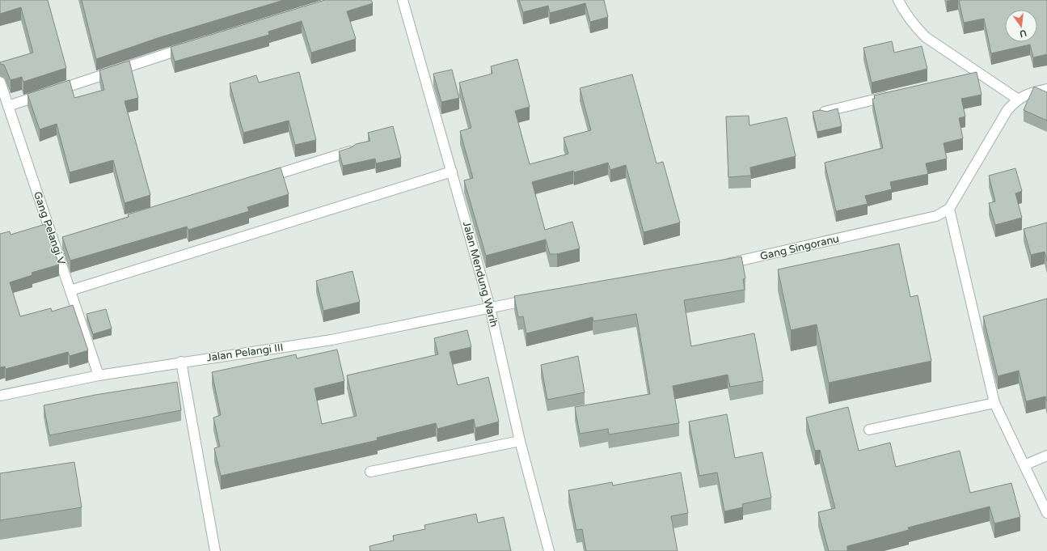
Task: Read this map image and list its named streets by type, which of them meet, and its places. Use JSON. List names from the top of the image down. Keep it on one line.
{"streets":{"street":["Gang Pelangi V","Gang Singoranu","Jalan Mendung Warih","Jalan Pelangi III"]},"crossings":[["Gang Pelangi V","Jalan Pelangi III"],["Jalan Mendung Warih","Jalan Pelangi III"]],"north":"bottom"}
